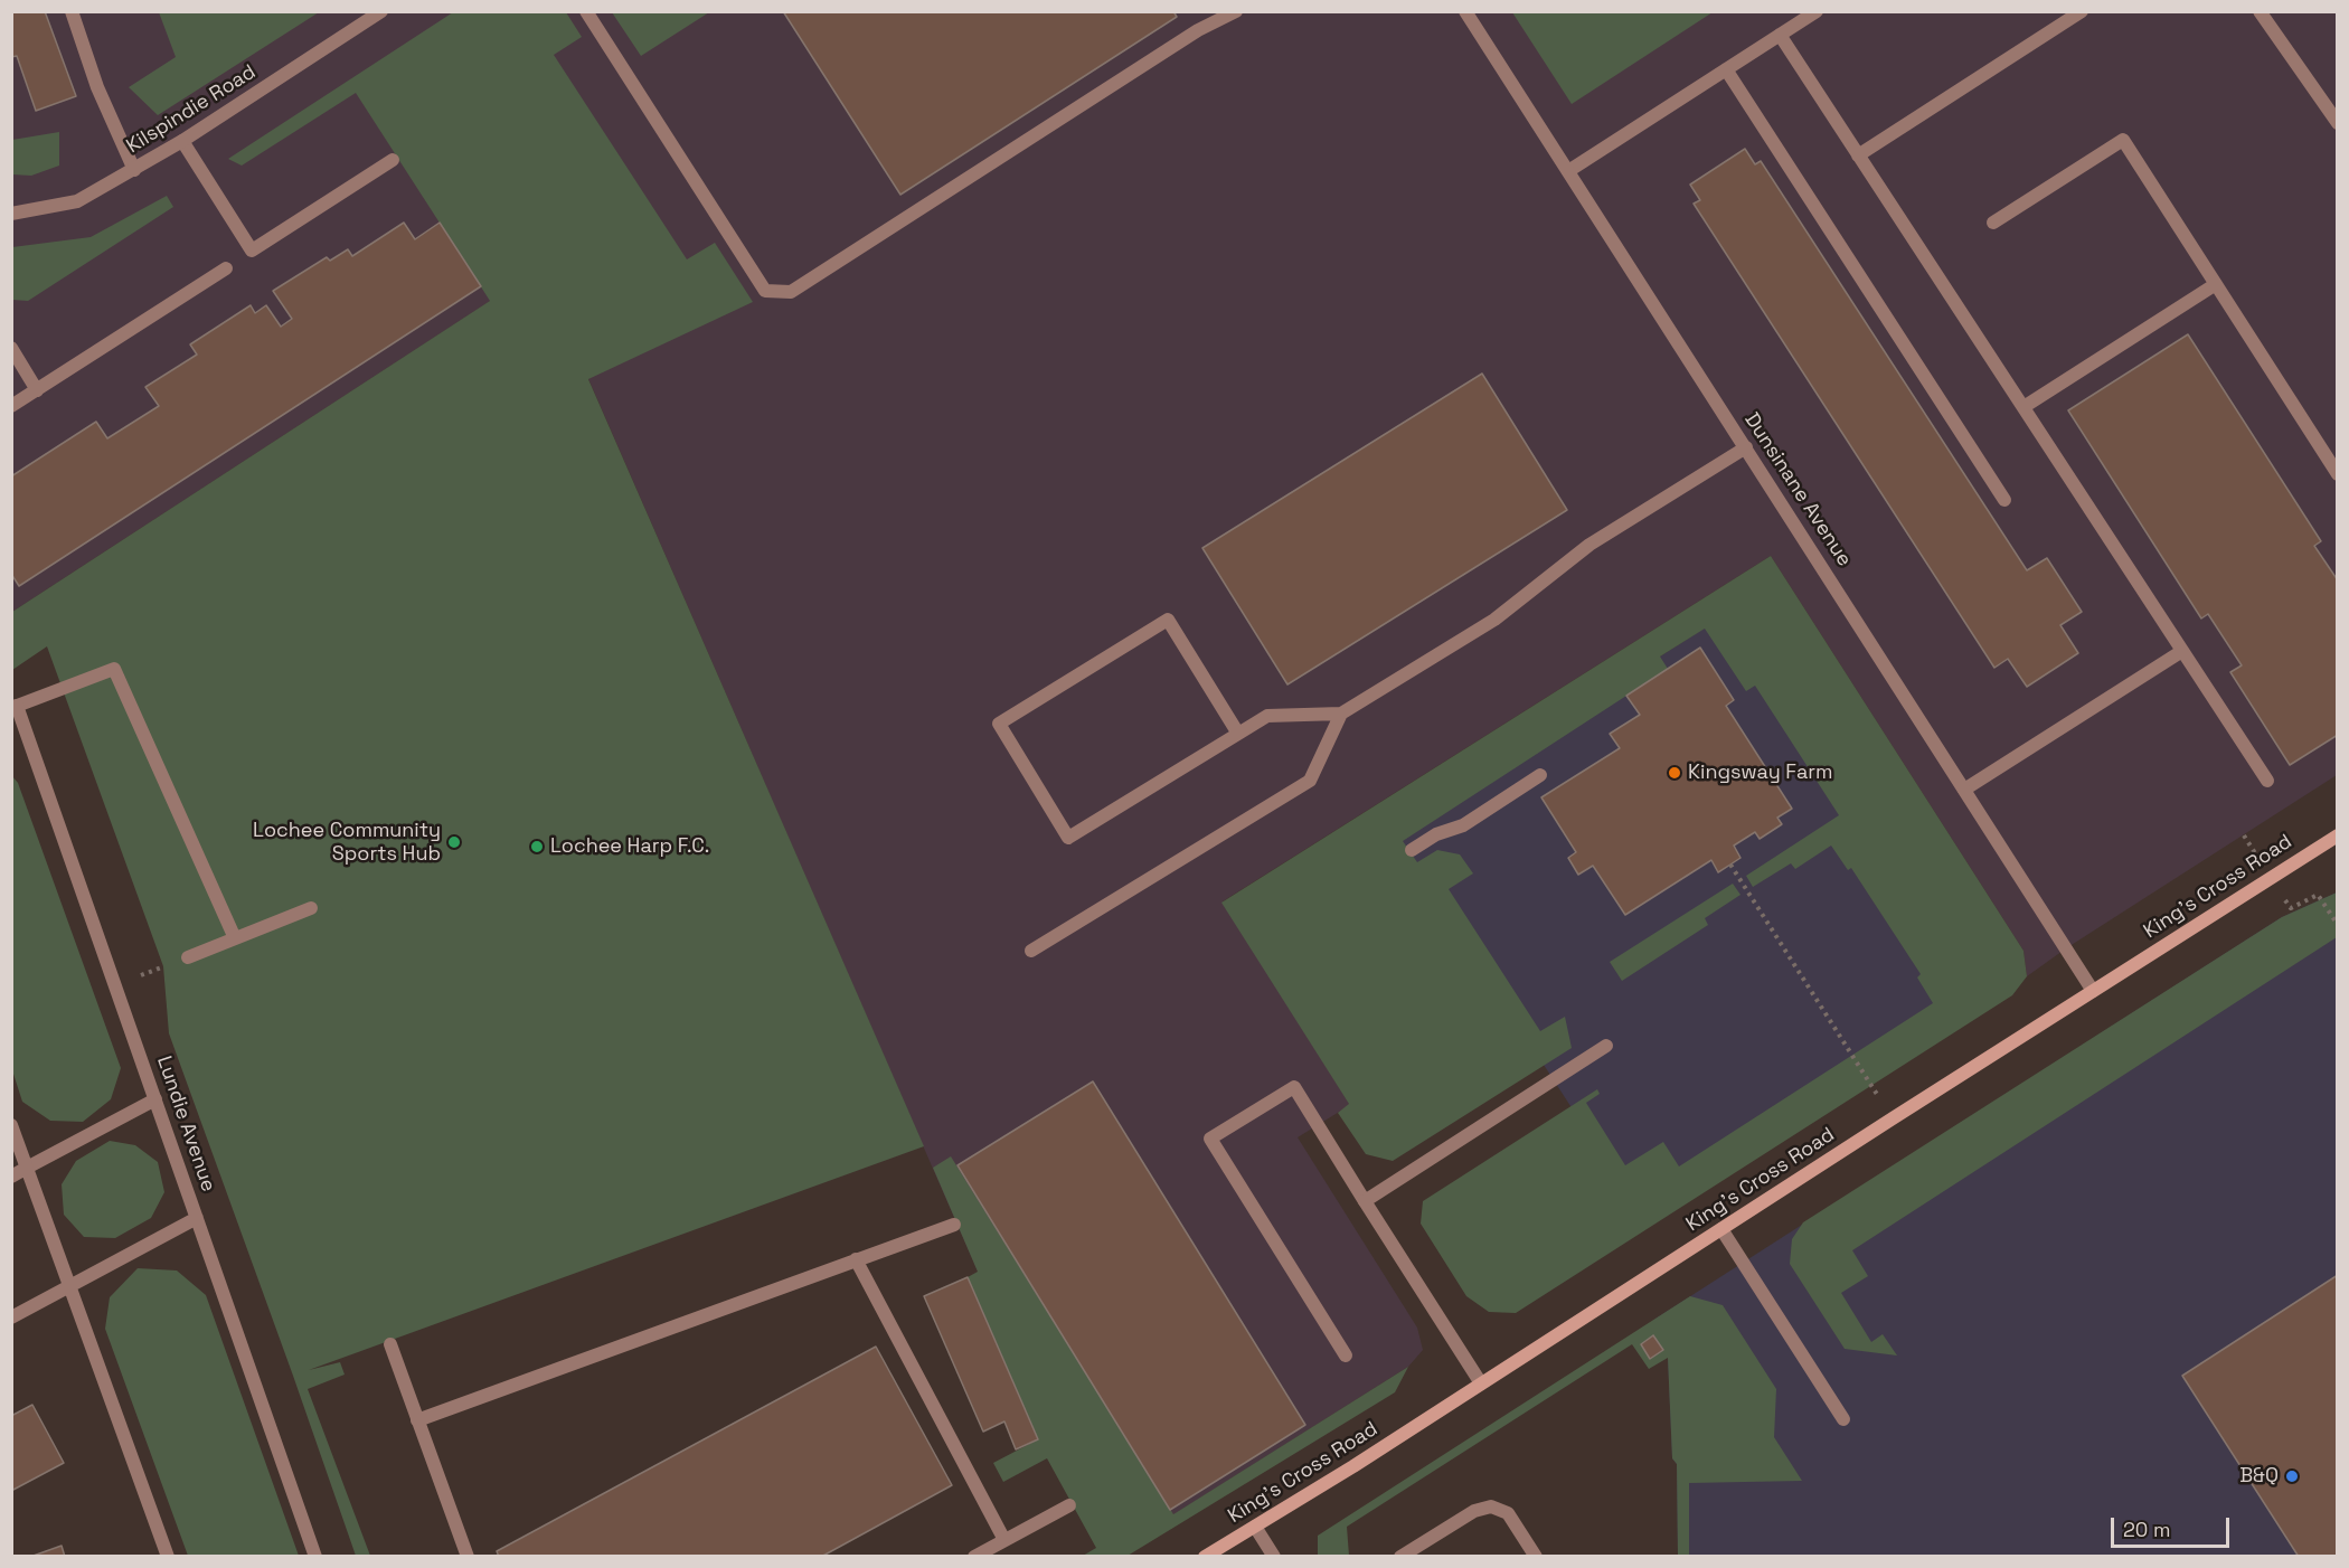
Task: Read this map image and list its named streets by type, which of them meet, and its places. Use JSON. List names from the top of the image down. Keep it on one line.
{"streets":{"street":["Kilspindie Road","Dunsinane Avenue","King's Cross Road","Lundie Avenue"]},"crossings":[["Dunsinane Avenue","King's Cross Road"]],"places":["Kingsway Farm","Lochee Community Sports Hub","Lochee Harp F.C.","B&Q"],"scale_bar":"20 m"}
